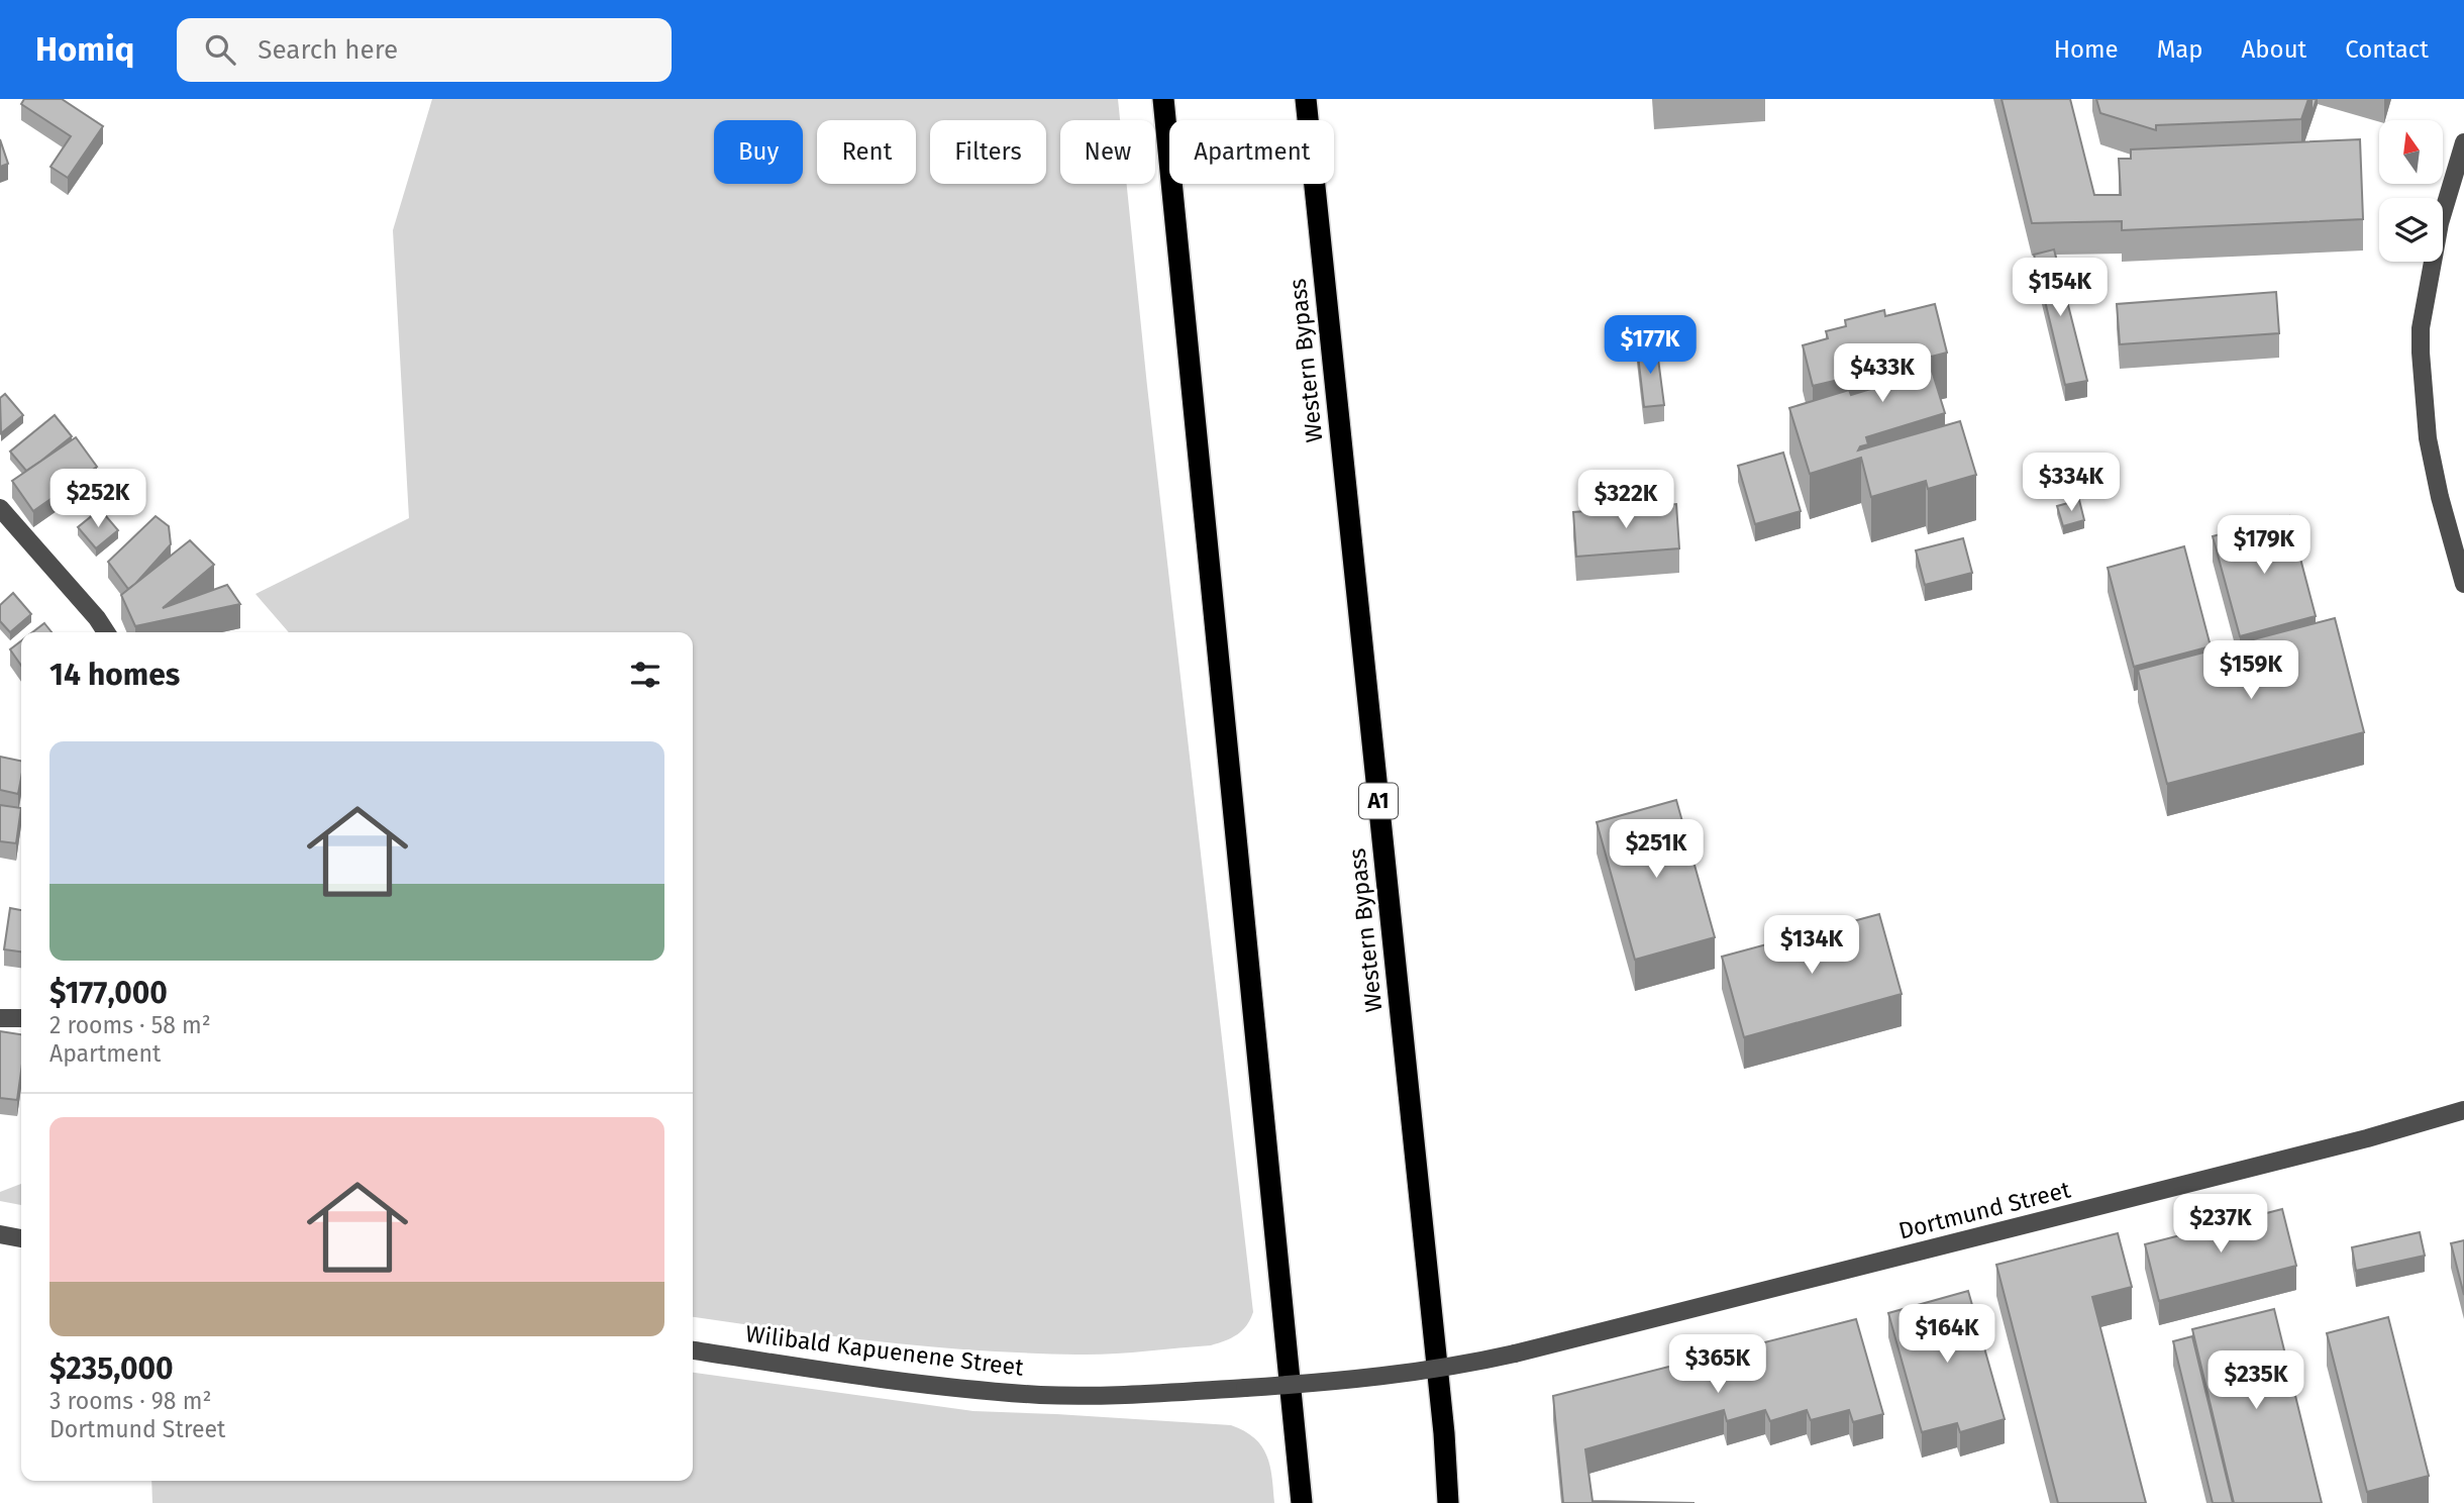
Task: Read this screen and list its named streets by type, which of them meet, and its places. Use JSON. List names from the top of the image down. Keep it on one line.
{"streets":{"highway":["Western Bypass","A1"],"street":["Dortmund Street","Wilibald Kapuenene Street"]},"crossings":[["Dortmund Street","Wilibald Kapuenene Street"]],"north":"top","page":{"header":"Homiq","search":"Search here","nav":["Home","Map","About","Contact"],"chip":["Buy","Rent","Filters","New","Apartment"],"price":["$154K","$177K","$433K","$334K","$252K","$322K","$179K","$159K","$251K","$134K","$237K","$164K","$365K","$235K"],"heading":"14 homes","list":[{"name":"$177,000","note":"2 rooms · 58 m² · Apartment"},{"name":"$235,000","note":"3 rooms · 98 m² · Dortmund Street"}]}}
